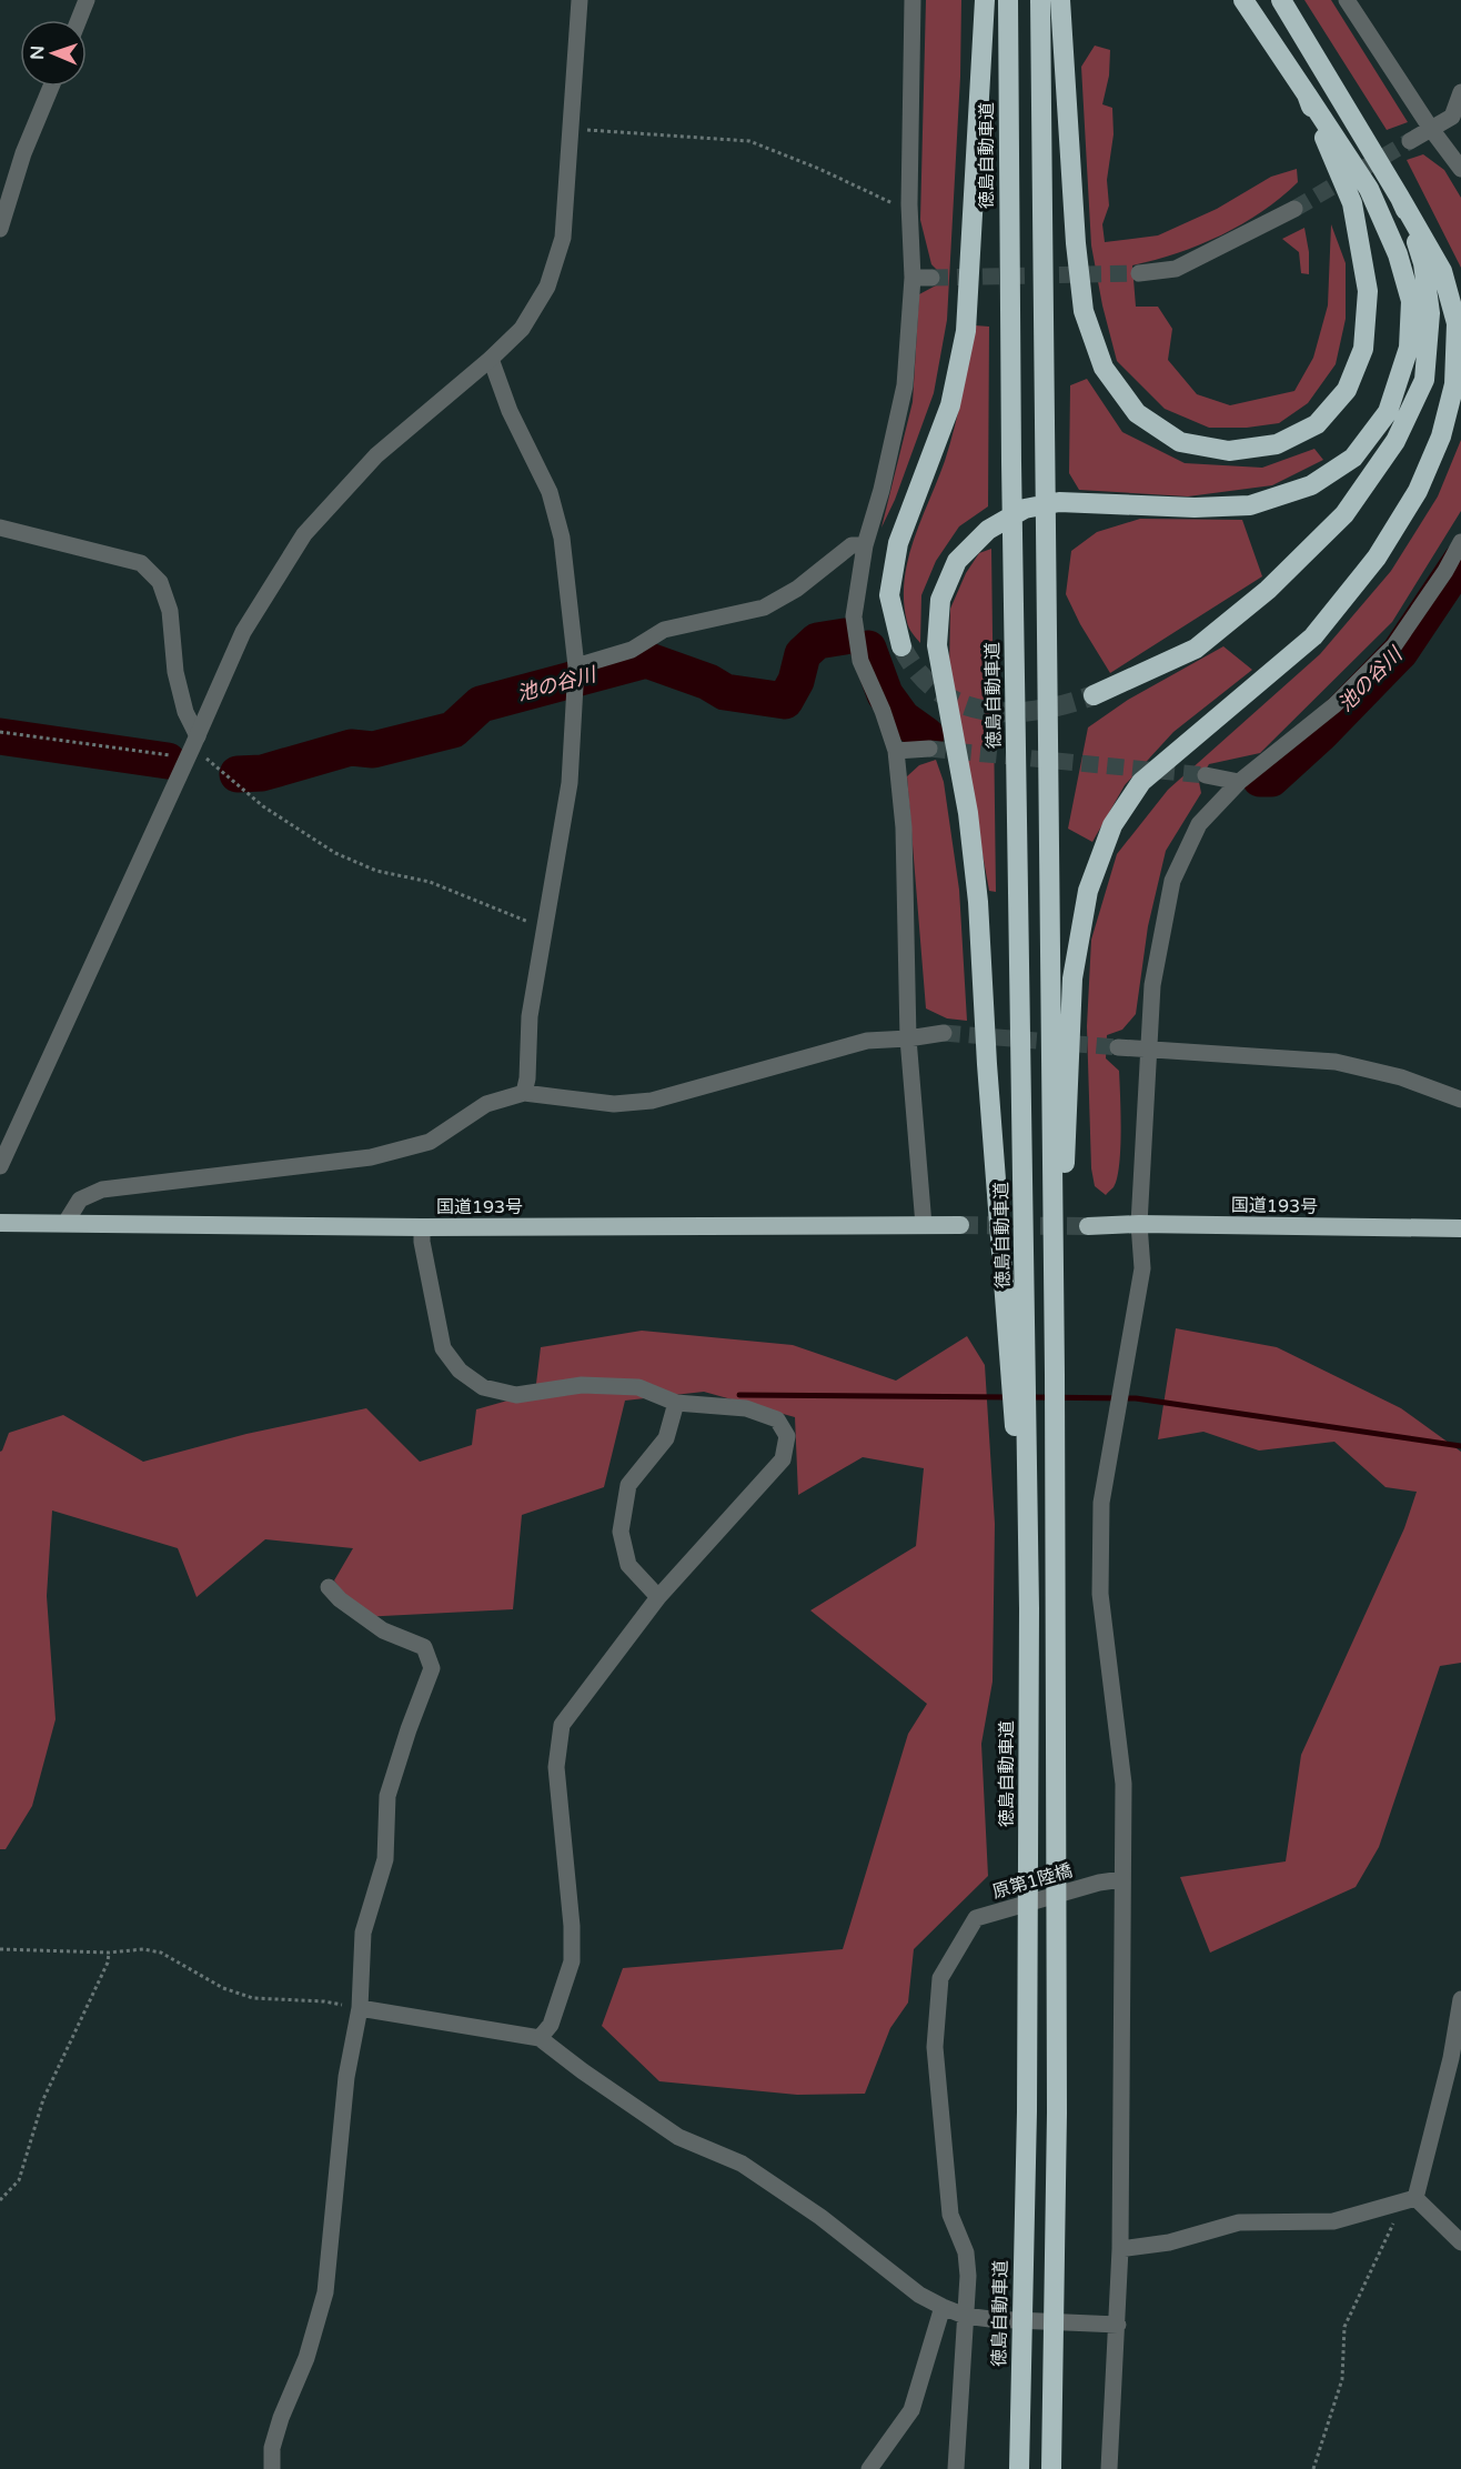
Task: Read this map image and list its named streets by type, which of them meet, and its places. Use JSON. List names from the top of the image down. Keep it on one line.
{"streets":{"highway":["徳島自動車道","国道193号"],"street":["原第1陸橋"]},"water":["池の谷川"],"north":"left"}
